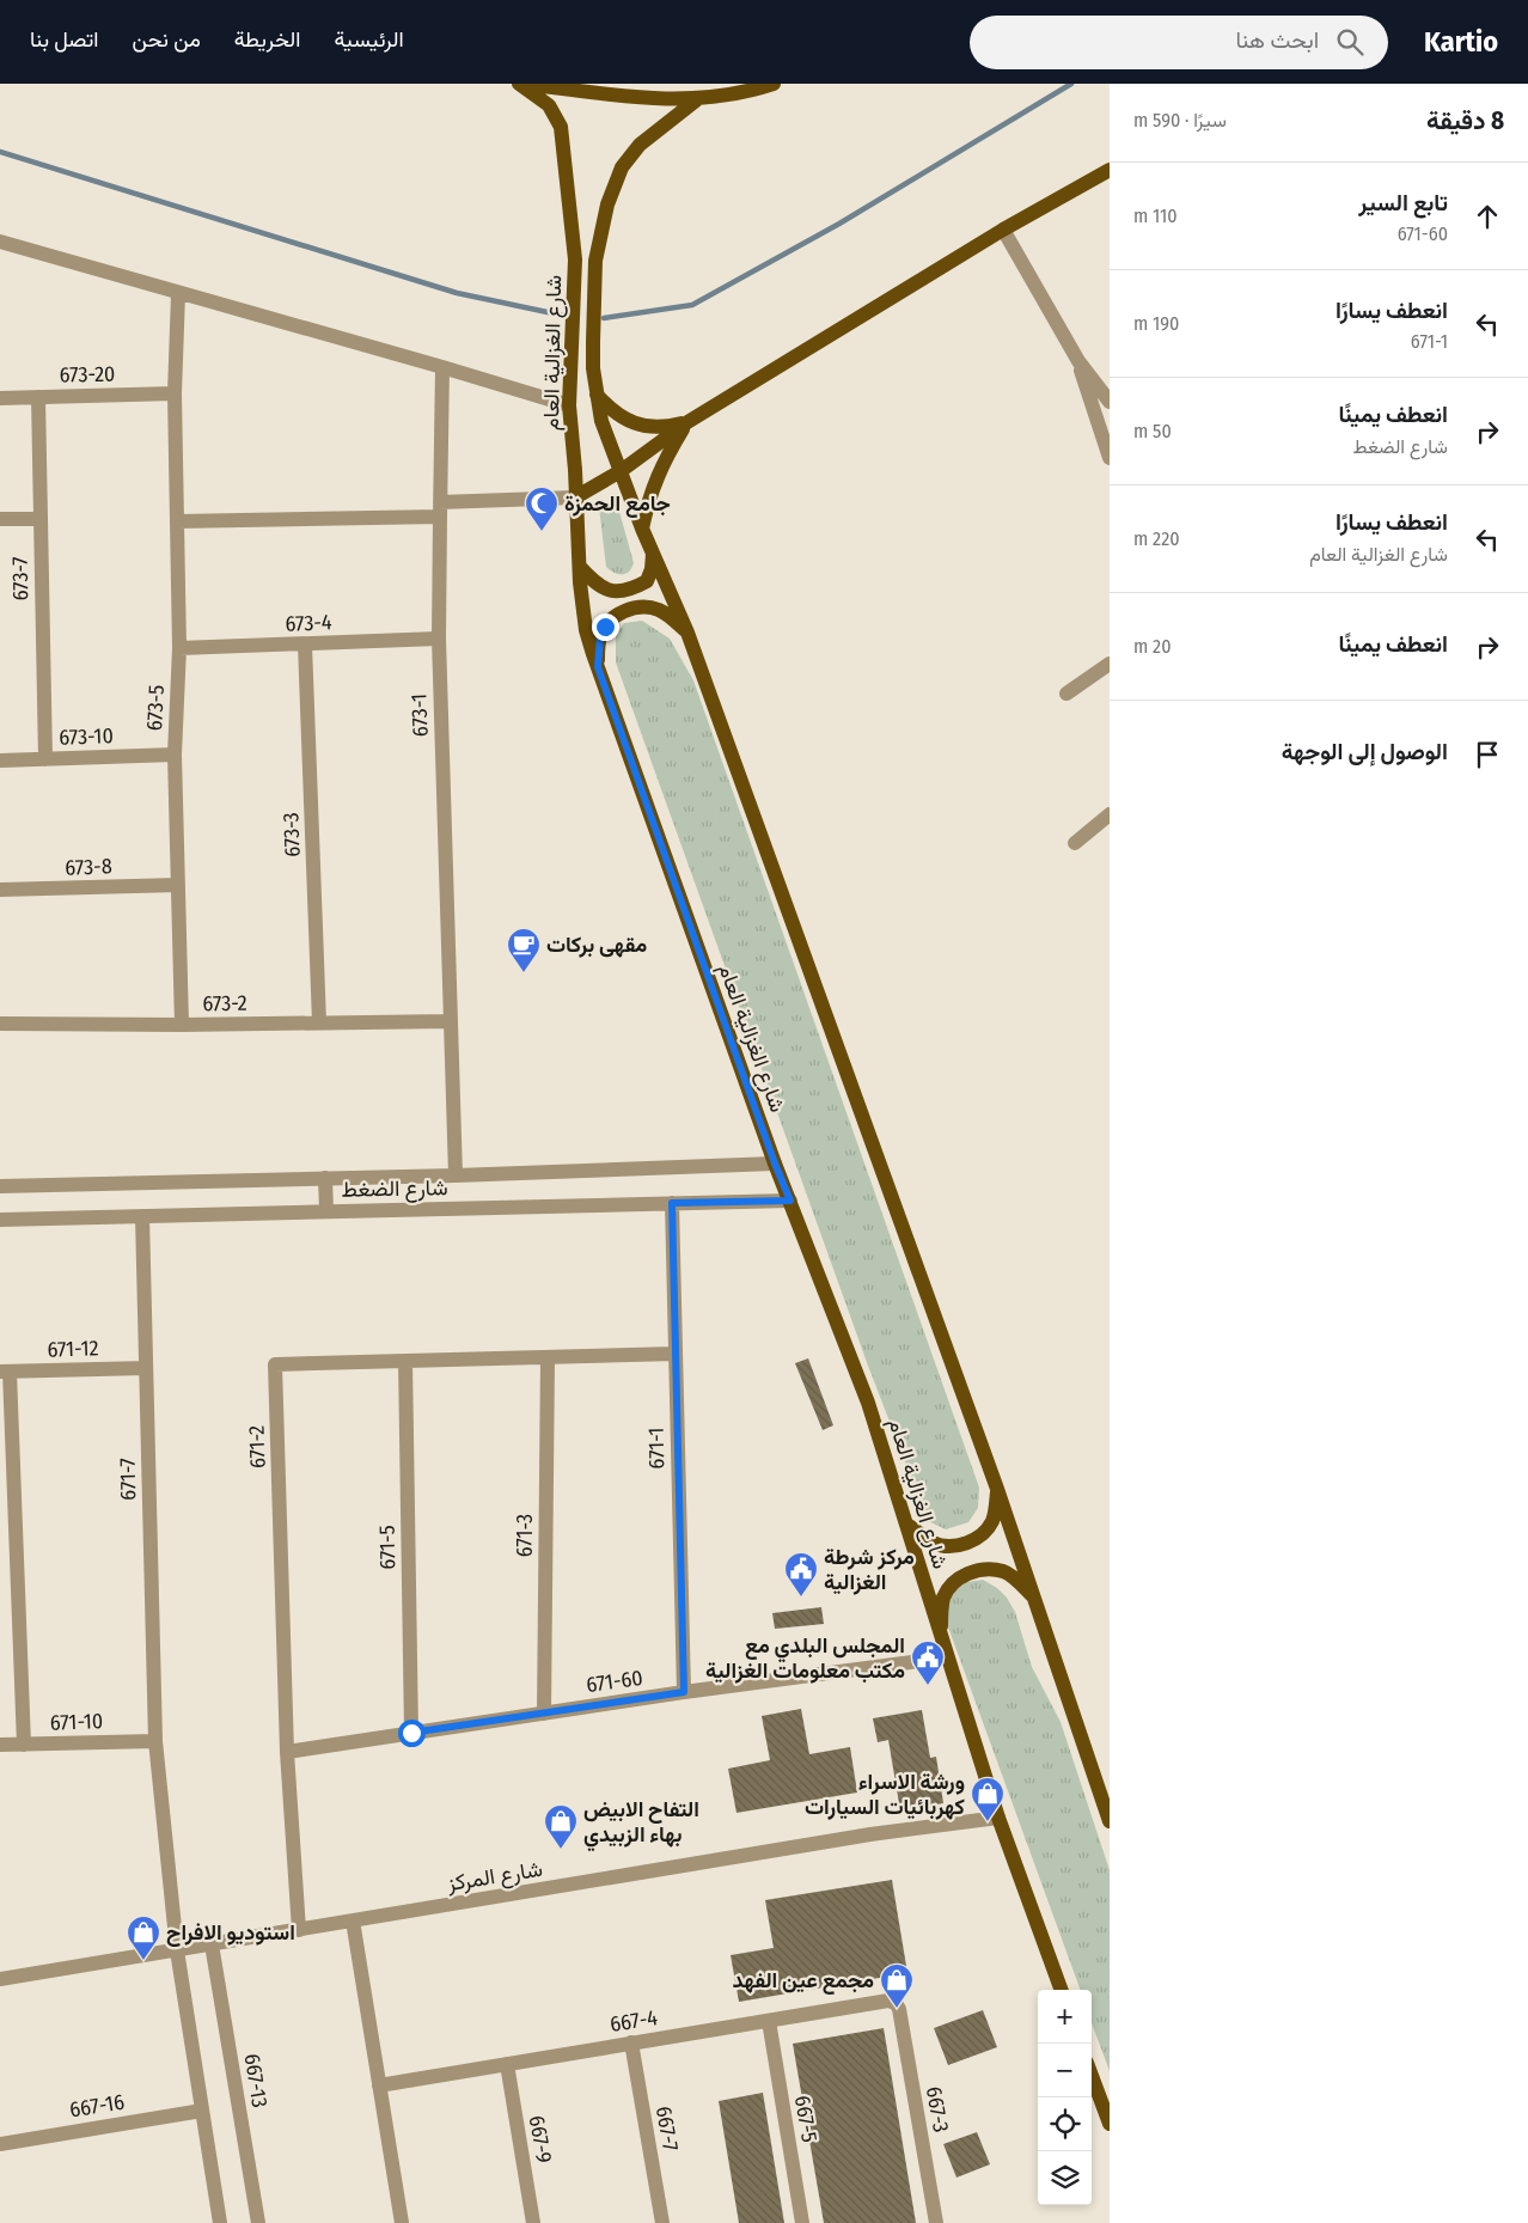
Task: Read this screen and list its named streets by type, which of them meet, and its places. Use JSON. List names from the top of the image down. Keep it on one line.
{"streets":{"main road":["شارع الغزالية العام"],"street":["673-20","673-7","673-4","673-5","673-1","673-10","673-3","673-8","673-2","شارع الضغط","671-12","671-2","671-1","671-7","671-3","671-5","671-60","671-10","شارع المركز","667-4","667-13","667-16","667-3","667-5","667-7","667-9"]},"crossings":[["شارع الغزالية العام","شارع الضغط"],["شارع الغزالية العام","671-60"],["شارع الغزالية العام","شارع المركز"],["673-20","673-7"],["673-20","673-5"],["673-7","673-10"],["673-4","673-5"],["673-4","673-1"],["673-4","673-3"],["673-5","673-10"],["673-5","673-8"],["673-5","673-2"],["673-1","673-2"],["673-1","شارع الضغط"],["673-3","673-2"],["شارع الضغط","671-1"],["شارع الضغط","671-7"],["671-12","671-7"],["671-2","671-1"],["671-2","671-3"],["671-2","671-5"],["671-2","671-60"],["671-2","شارع المركز"],["671-1","671-60"],["671-7","671-10"],["671-7","شارع المركز"],["671-3","671-60"],["671-5","671-60"],["شارع المركز","667-13"],["667-4","667-3"],["667-4","667-5"],["667-4","667-7"],["667-4","667-9"]],"places":{"mosque":["جامع الحمزة"],"cafe":["مقهى بركات"],"public building":["مركز شرطة الغزالية","المجلس البلدي مع مكتب معلومات الغزالية"],"shop":["ورشة الاسراء كهربائيات السيارات","التفاح الابيض بهاء الزبيدي","استوديو الافراح","مجمع عين الفهد"]},"page":{"header":"Kartio","search":"ابحث هنا","nav":["الرئيسية","الخريطة","من نحن","اتصل بنا"],"heading":["8 دقيقة","سيرًا · 590 m"],"list":[["تابع السير","671-60","110 m"],["انعطف يسارًا","671-1","190 m"],["انعطف يمينًا","شارع الضغط","50 m"],["انعطف يسارًا","شارع الغزالية العام","220 m"],["انعطف يمينًا","20 m"],"الوصول إلى الوجهة"],"map_buttons":["+","−"]}}
